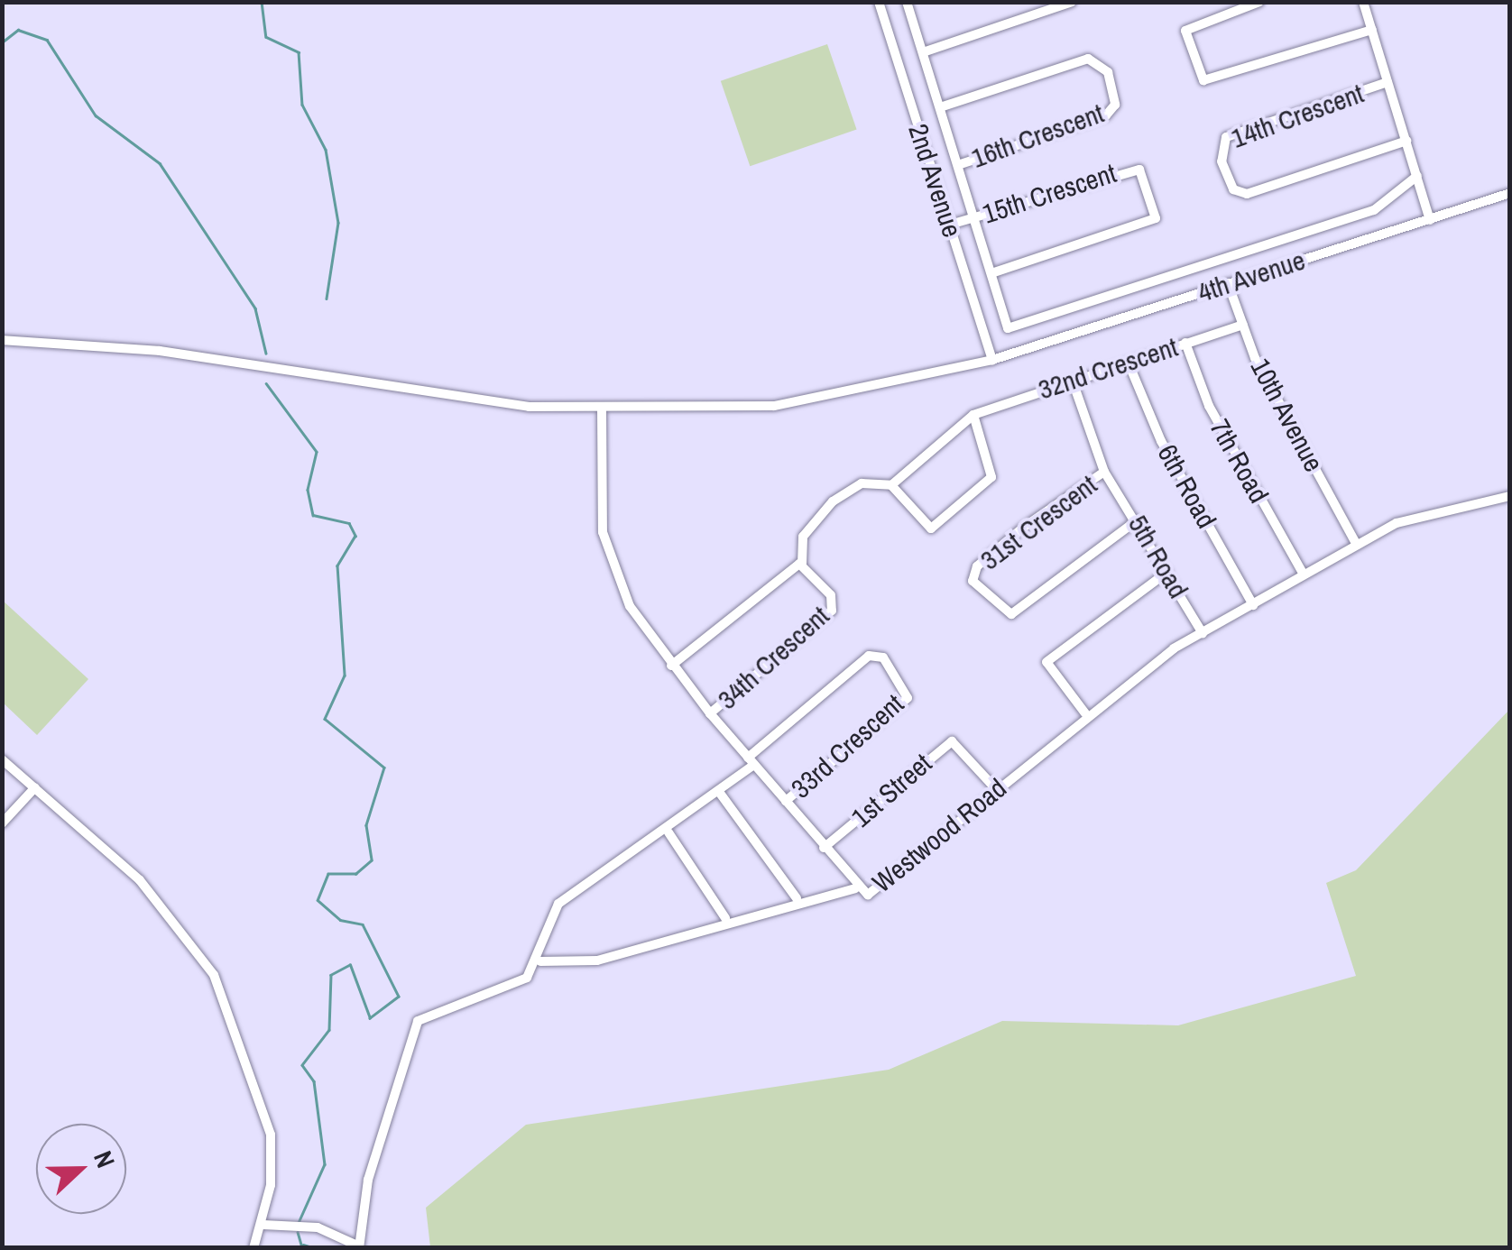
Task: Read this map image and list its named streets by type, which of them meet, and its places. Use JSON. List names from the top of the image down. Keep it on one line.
{"streets":{"street":["14th Crescent","16th Crescent","2nd Avenue","15th Crescent","4th Avenue","32nd Crescent","10th Avenue","7th Road","6th Road","31st Crescent","5th Road","34th Crescent","33rd Crescent","1st Street","Westwood Road"]},"crossings":[["2nd Avenue","15th Crescent"],["2nd Avenue","4th Avenue"],["4th Avenue","10th Avenue"],["4th Avenue","Westwood Road"],["32nd Crescent","10th Avenue"],["32nd Crescent","7th Road"],["32nd Crescent","6th Road"],["32nd Crescent","5th Road"],["10th Avenue","Westwood Road"],["7th Road","Westwood Road"],["6th Road","Westwood Road"],["31st Crescent","5th Road"],["5th Road","Westwood Road"],["34th Crescent","Westwood Road"],["33rd Crescent","Westwood Road"],["1st Street","Westwood Road"]],"north":"right"}
